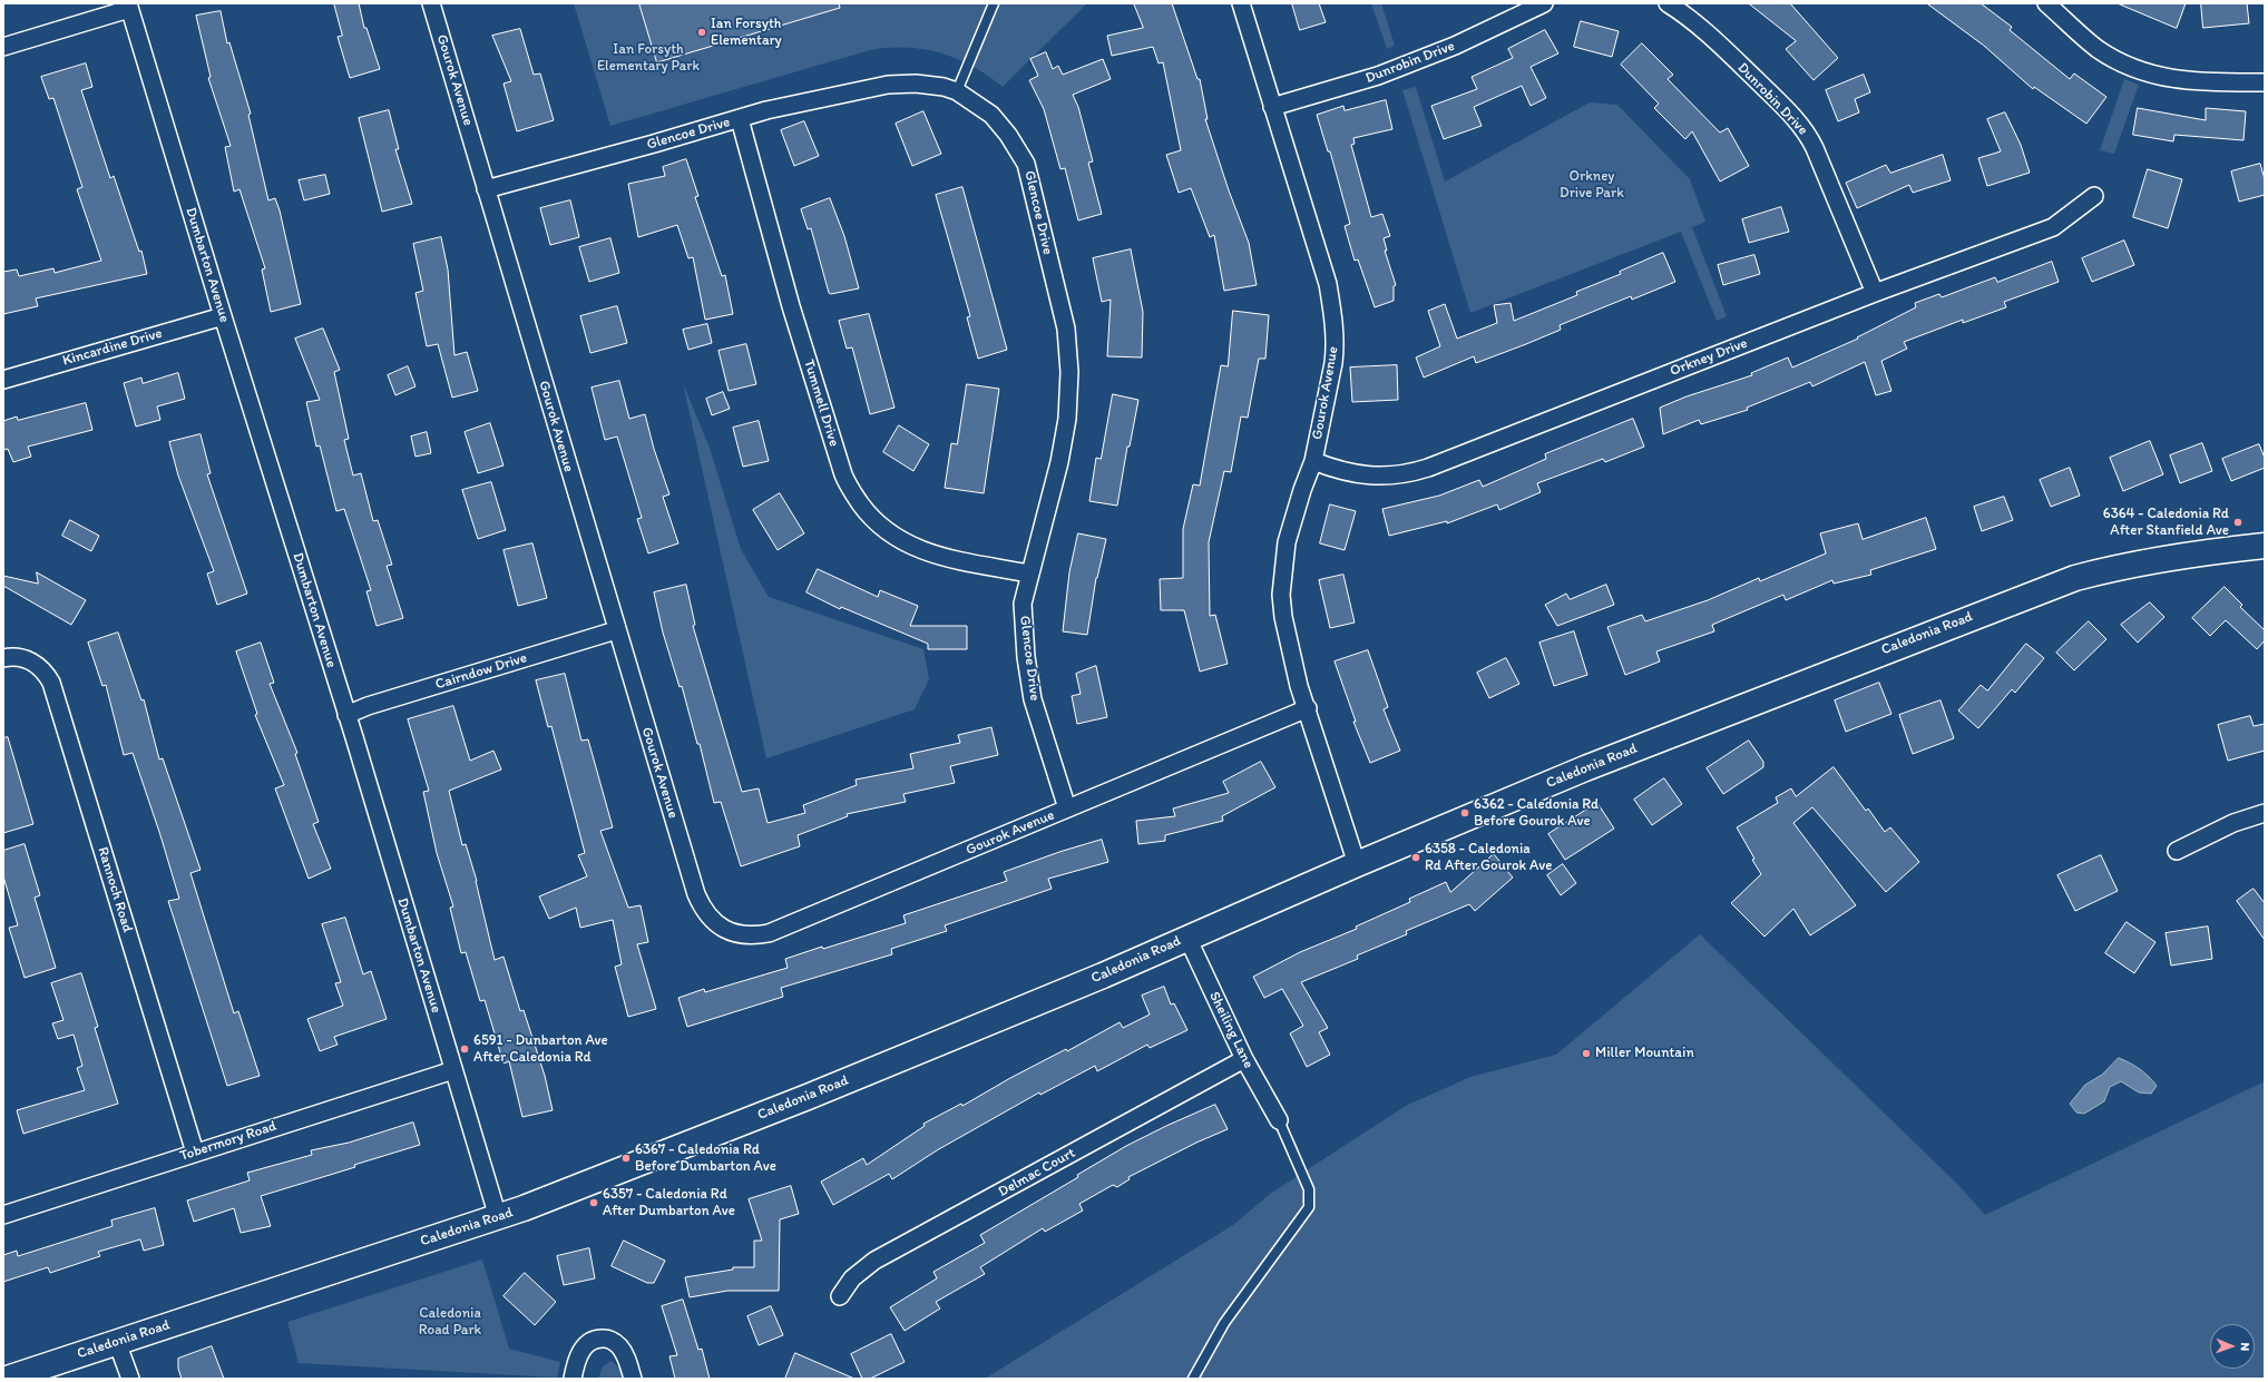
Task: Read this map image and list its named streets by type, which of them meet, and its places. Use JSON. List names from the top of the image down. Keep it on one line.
{"streets":{"street":["Dunrobin Drive","Gourok Avenue","Glencoe Drive","Dumbarton Avenue","Kincardine Drive","Orkney Drive","Tummell Drive","Caledonia Road","Cairndow Drive","Rannoch Road","Sheiling Lane","Tobermory Road","Delmac Court"]},"crossings":[["Dunrobin Drive","Gourok Avenue"],["Dunrobin Drive","Orkney Drive"],["Gourok Avenue","Glencoe Drive"],["Gourok Avenue","Orkney Drive"],["Gourok Avenue","Caledonia Road"],["Gourok Avenue","Cairndow Drive"],["Glencoe Drive","Tummell Drive"],["Dumbarton Avenue","Kincardine Drive"],["Dumbarton Avenue","Caledonia Road"],["Dumbarton Avenue","Cairndow Drive"],["Dumbarton Avenue","Tobermory Road"],["Caledonia Road","Sheiling Lane"],["Rannoch Road","Tobermory Road"],["Sheiling Lane","Delmac Court"]],"parks":["Ian Forsyth Elementary Park","Orkney Drive Park","Caledonia Road Park"],"places":["Ian Forsyth Elementary","6364 - Caledonia Rd After Stanfield Ave","6362 - Caledonia Rd Before Gourok Ave","6358 - Caledonia Rd After Gourok Ave","6591 - Dunbarton Ave After Caledonia Rd","Miller Mountain","6367 - Caledonia Rd Before Dumbarton Ave","6357 - Caledonia Rd After Dumbarton Ave"],"north":"right"}
